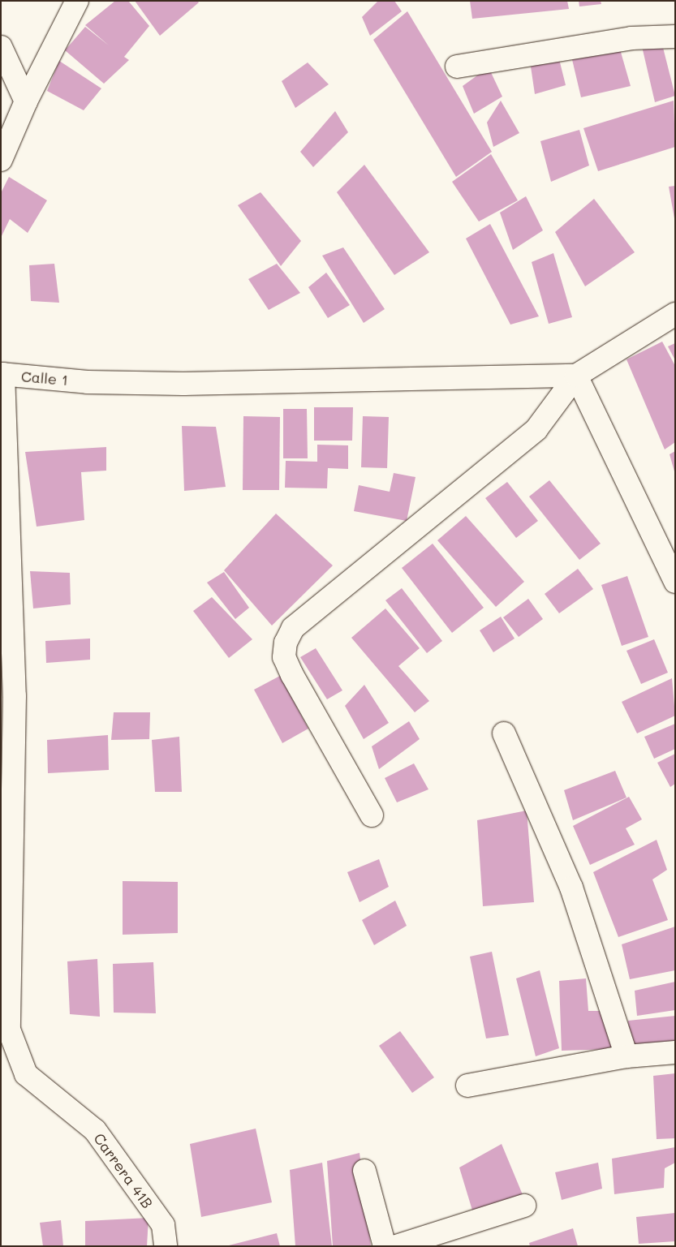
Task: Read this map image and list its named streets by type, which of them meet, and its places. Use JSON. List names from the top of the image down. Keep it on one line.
{"streets":{"street":["Calle 1","Carrera 41B"]}}
